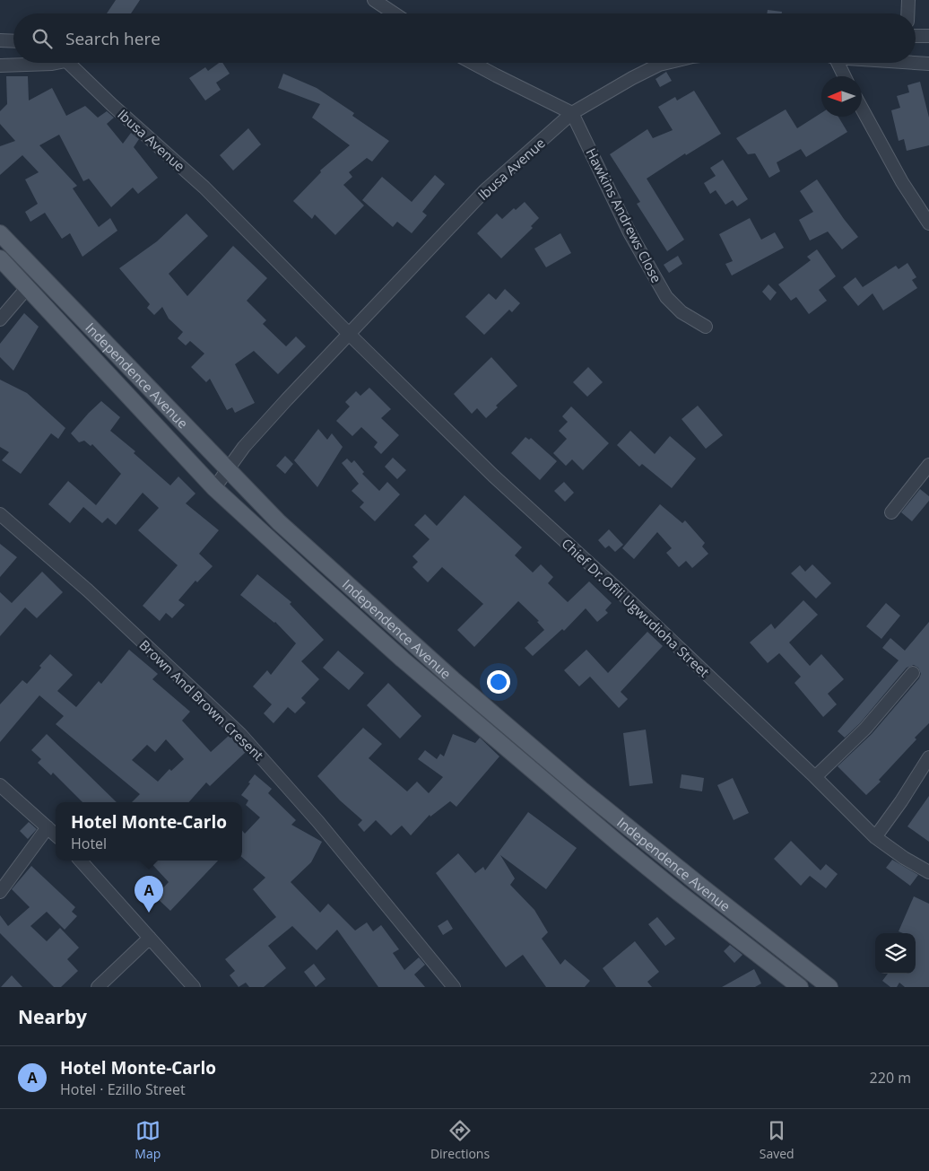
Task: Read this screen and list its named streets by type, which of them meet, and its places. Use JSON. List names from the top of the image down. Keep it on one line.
{"streets":{"main road":["Independence Avenue"],"street":["Ibusa Avenue","Hawkins Andrews Close","Chief Dr.Ofili Ugwudioha Street","Brown And Brown Cresent"]},"crossings":[["Ibusa Avenue","Hawkins Andrews Close"],["Ibusa Avenue","Independence Avenue"],["Ibusa Avenue","Chief Dr.Ofili Ugwudioha Street"]],"north":"left","page":{"search":"Search here","popup":["Hotel Monte-Carlo","Hotel"],"pins":"A","heading":"Nearby","list":[{"mark":"A","name":"Hotel Monte-Carlo","note":"Hotel · Ezillo Street","value":"220 m"}],"nav":["Map","Directions","Saved"]}}
